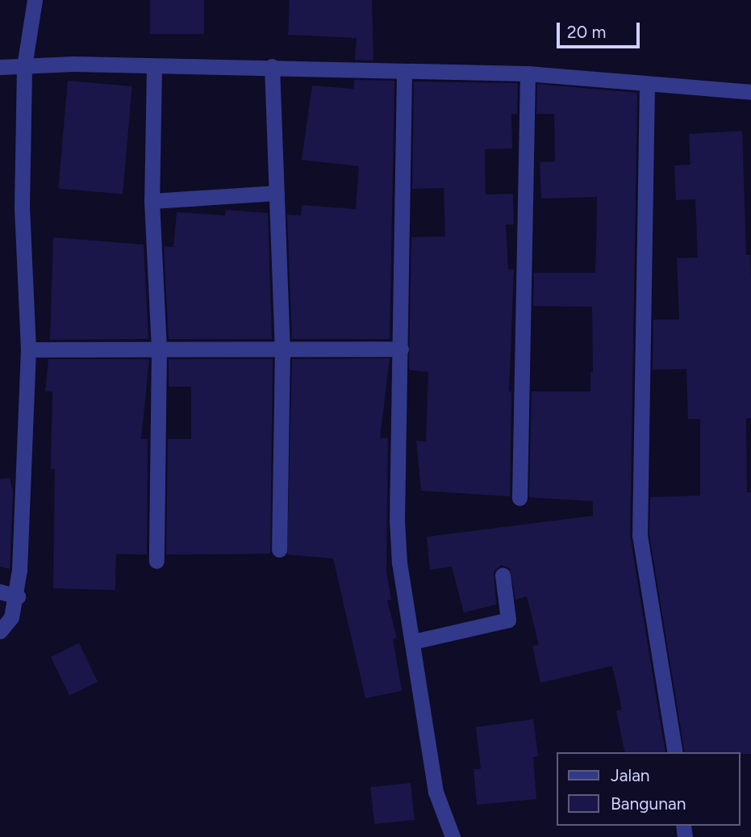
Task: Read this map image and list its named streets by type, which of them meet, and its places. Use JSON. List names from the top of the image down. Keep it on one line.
{"legend":["Jalan","Bangunan"],"scale_bar":"20 m"}
